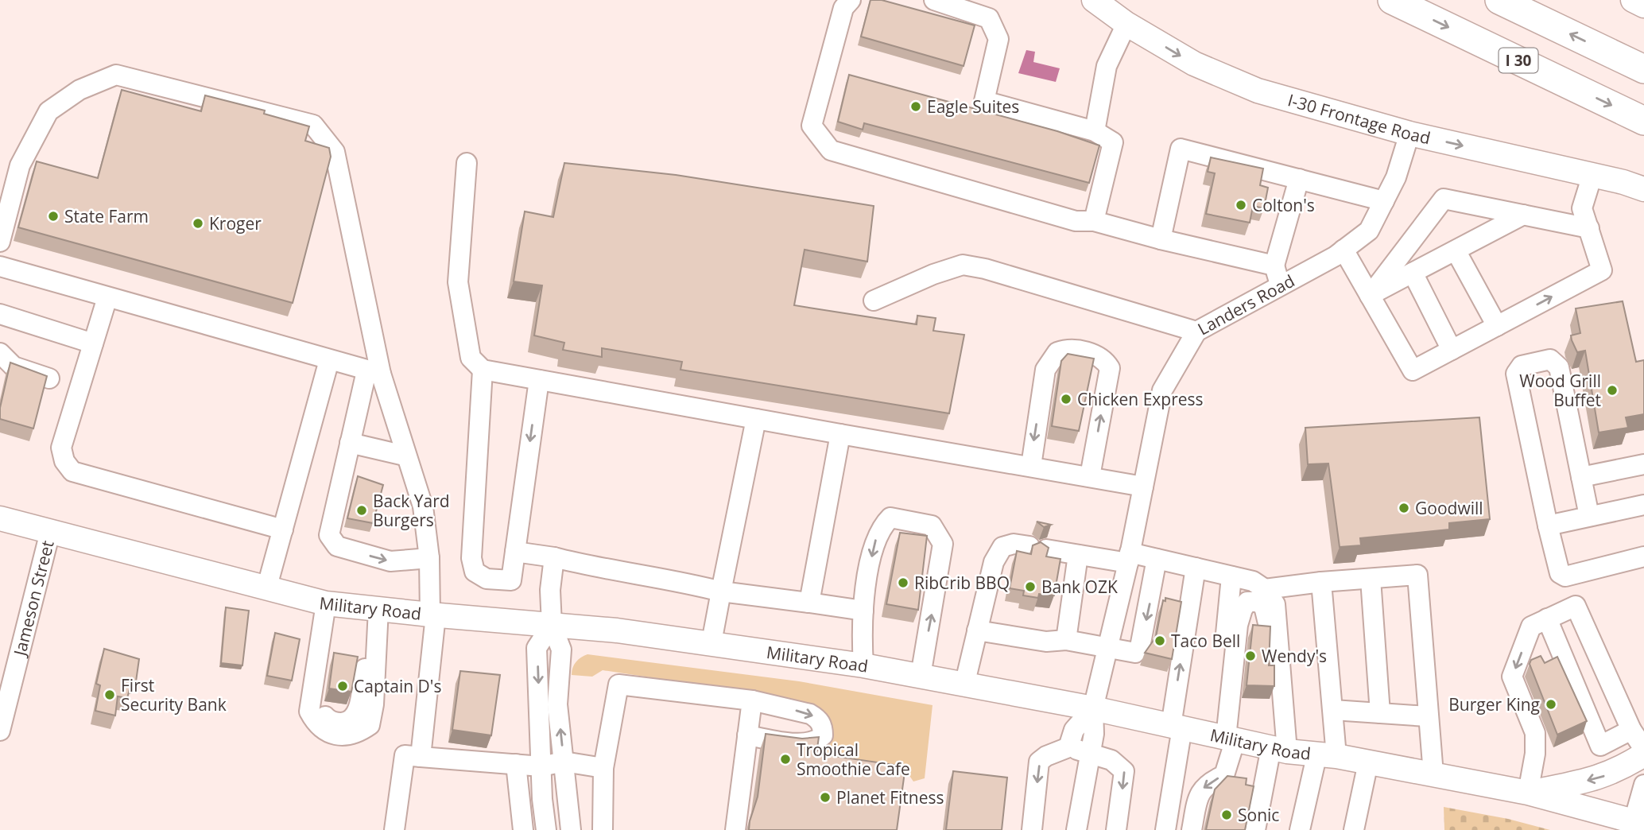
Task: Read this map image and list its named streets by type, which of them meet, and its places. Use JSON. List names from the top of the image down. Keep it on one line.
{"streets":{"highway":["I 30"],"main road":["I-30 Frontage Road","Military Road"],"street":["Landers Road","Jameson Street"]},"crossings":[["I-30 Frontage Road","Landers Road"],["Landers Road","Military Road"],["Jameson Street","Military Road"]],"one_way":["I-30 Frontage Road"],"places":["Eagle Suites","Colton's","State Farm","Kroger","Wood Grill Buffet","Chicken Express","Goodwill","Back Yard Burgers","RibCrib BBQ","Bank OZK","Taco Bell","Wendy's","Captain D's","First Security Bank","Burger King","Tropical Smoothie Cafe","Planet Fitness","Sonic"]}
